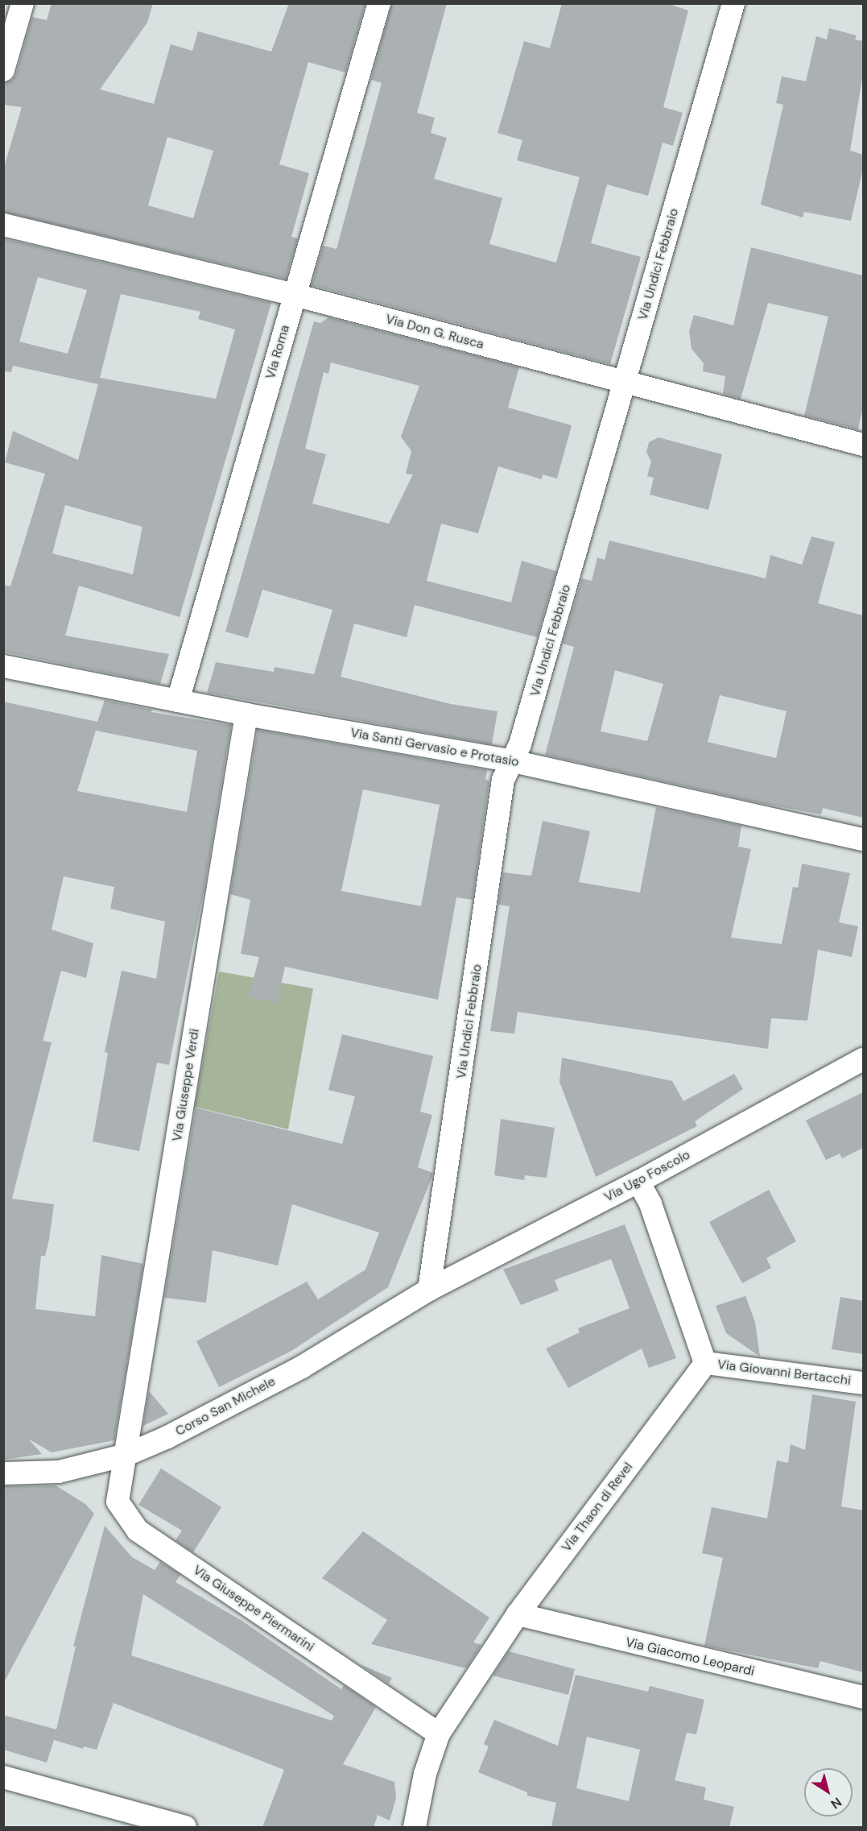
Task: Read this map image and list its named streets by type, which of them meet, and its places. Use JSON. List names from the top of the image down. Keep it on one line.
{"streets":{"street":["Via Undici Febbraio","Via Don G. Rusca","Via Roma","Via Santi Gervasio e Protasio","Via Giuseppe Verdi","Via Ugo Foscolo","Via Giovanni Bertacchi","Corso San Michele","Via Thaon di Revel","Via Giuseppe Piermarini","Via Giacomo Leopardi"]},"crossings":[["Via Undici Febbraio","Via Don G. Rusca"],["Via Undici Febbraio","Via Santi Gervasio e Protasio"],["Via Undici Febbraio","Via Ugo Foscolo"],["Via Undici Febbraio","Corso San Michele"],["Via Don G. Rusca","Via Roma"],["Via Roma","Via Santi Gervasio e Protasio"],["Via Santi Gervasio e Protasio","Via Giuseppe Verdi"],["Via Giuseppe Verdi","Corso San Michele"],["Via Giuseppe Verdi","Via Giuseppe Piermarini"],["Via Ugo Foscolo","Corso San Michele"],["Via Giovanni Bertacchi","Via Thaon di Revel"],["Corso San Michele","Via Giuseppe Piermarini"],["Via Thaon di Revel","Via Giuseppe Piermarini"],["Via Thaon di Revel","Via Giacomo Leopardi"]],"north":"bottom right"}
